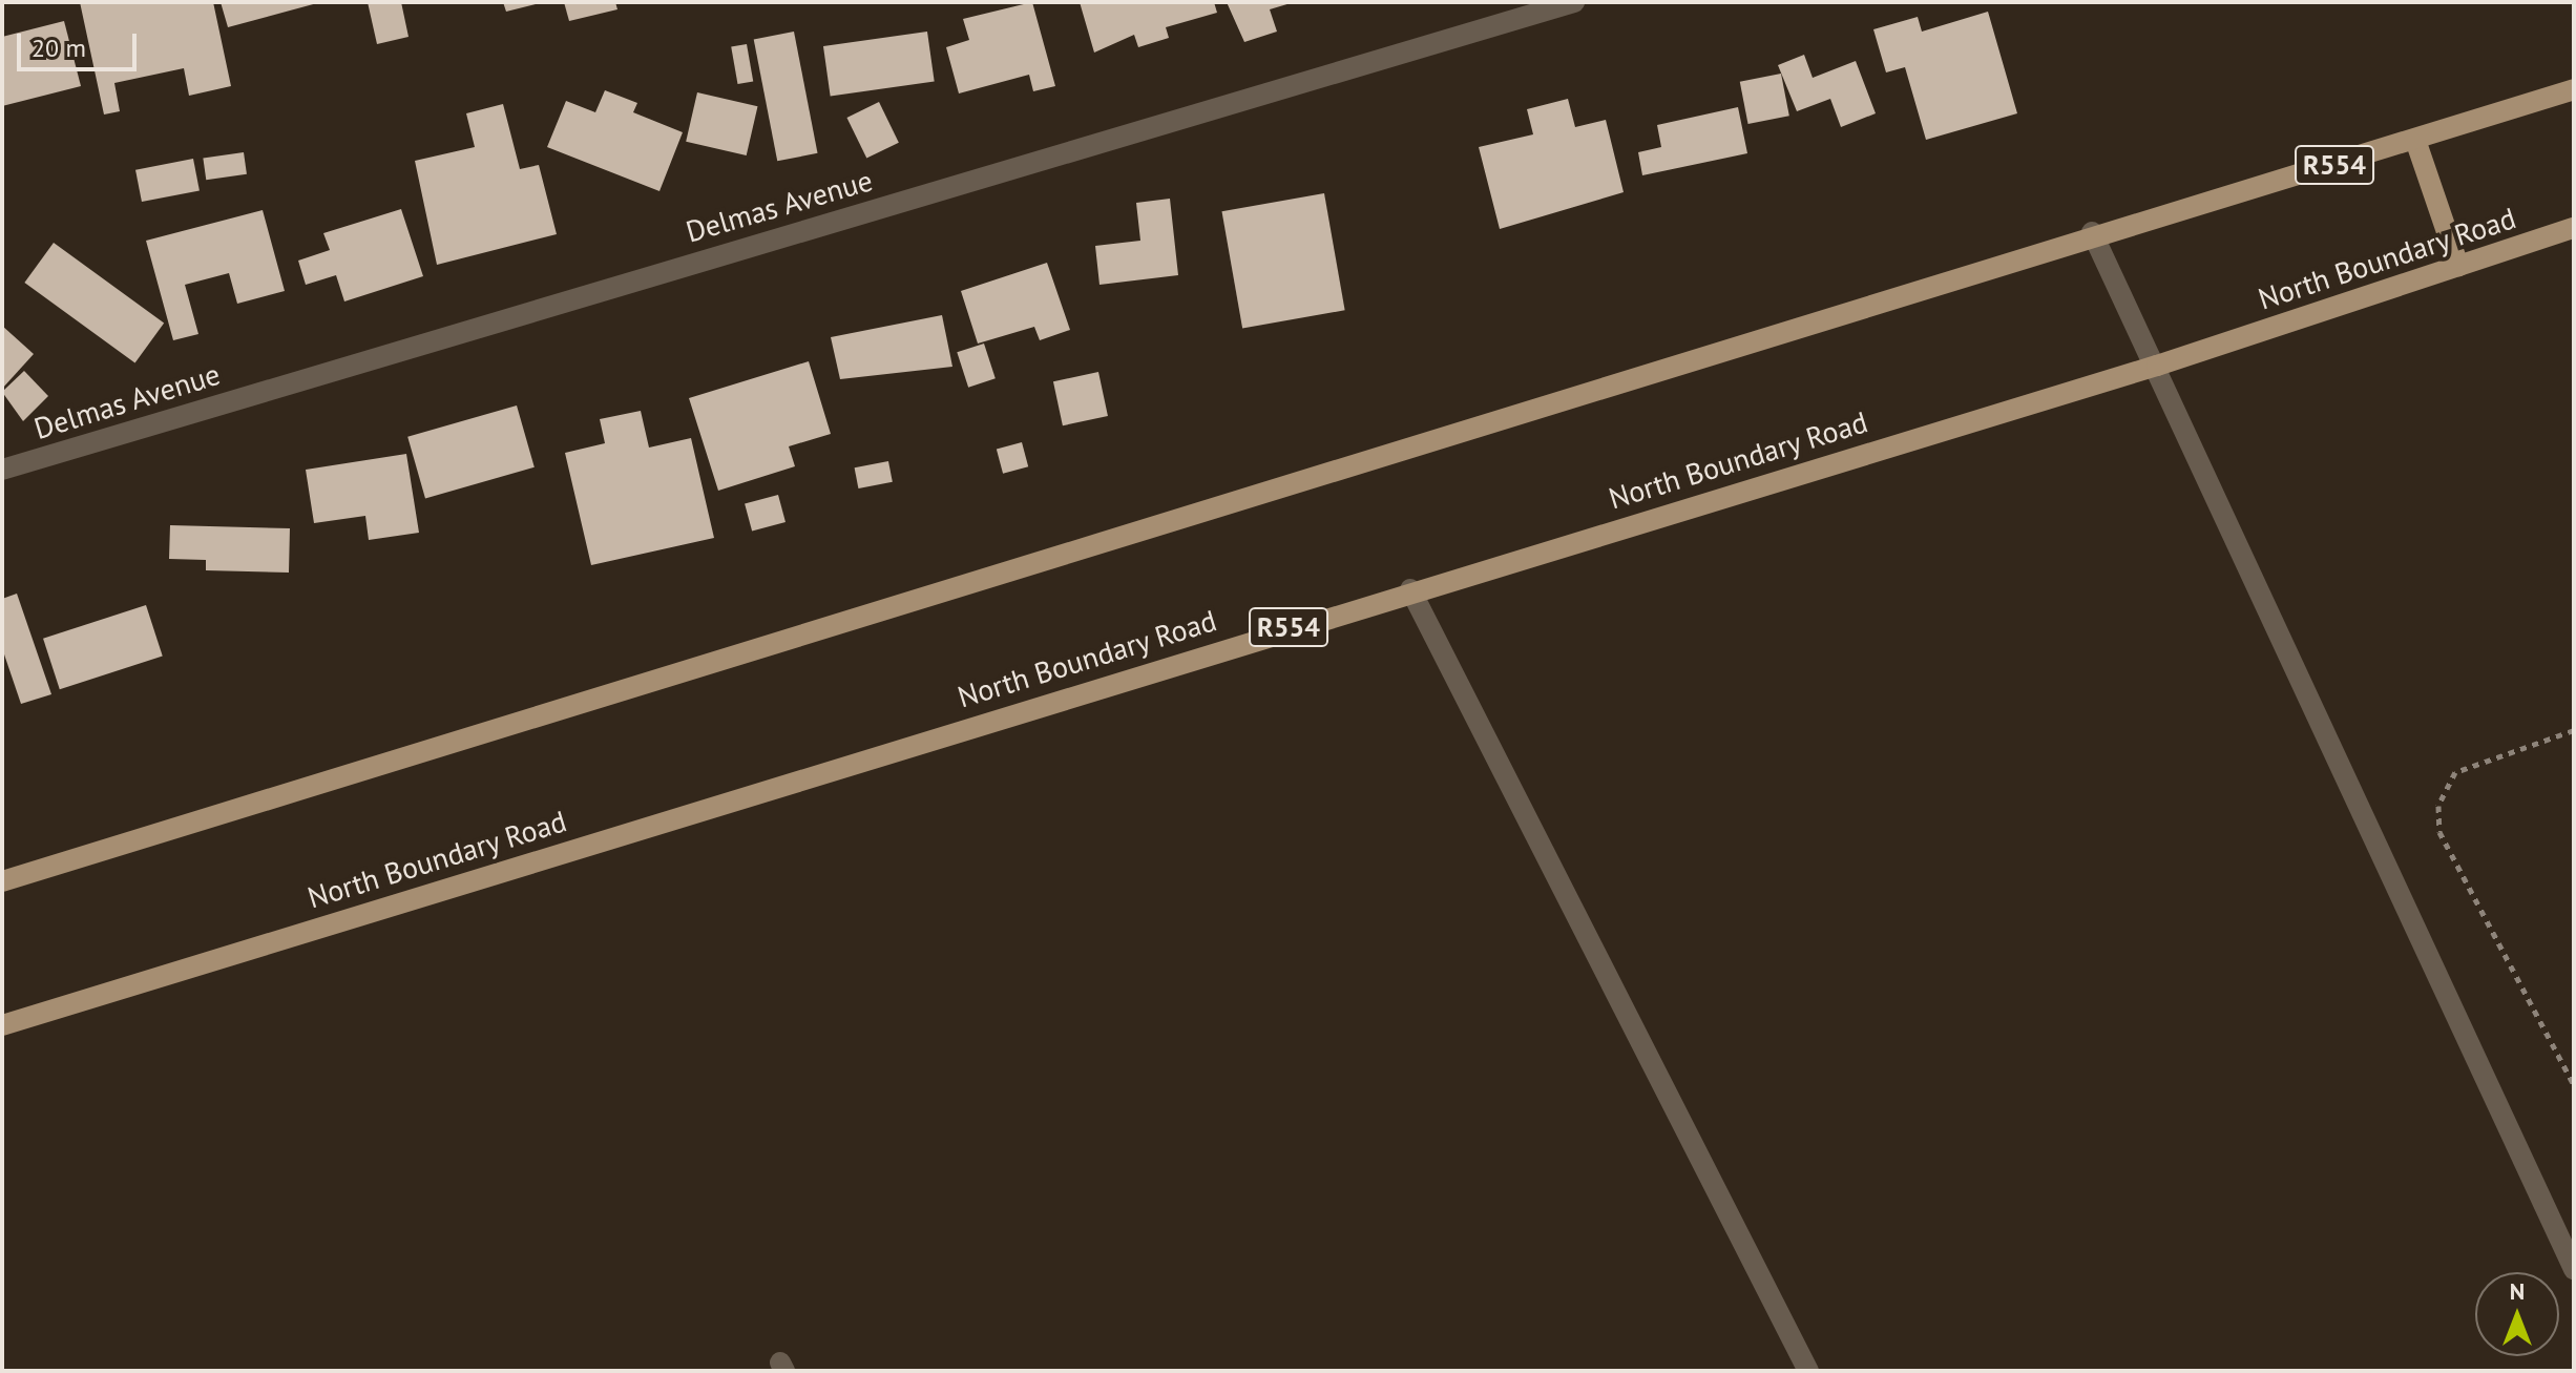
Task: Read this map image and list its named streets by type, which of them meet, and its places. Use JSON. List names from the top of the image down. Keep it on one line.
{"streets":{"main road":["R554","North Boundary Road"],"street":["Delmas Avenue"]},"scale_bar":"20 m","north":"top"}
